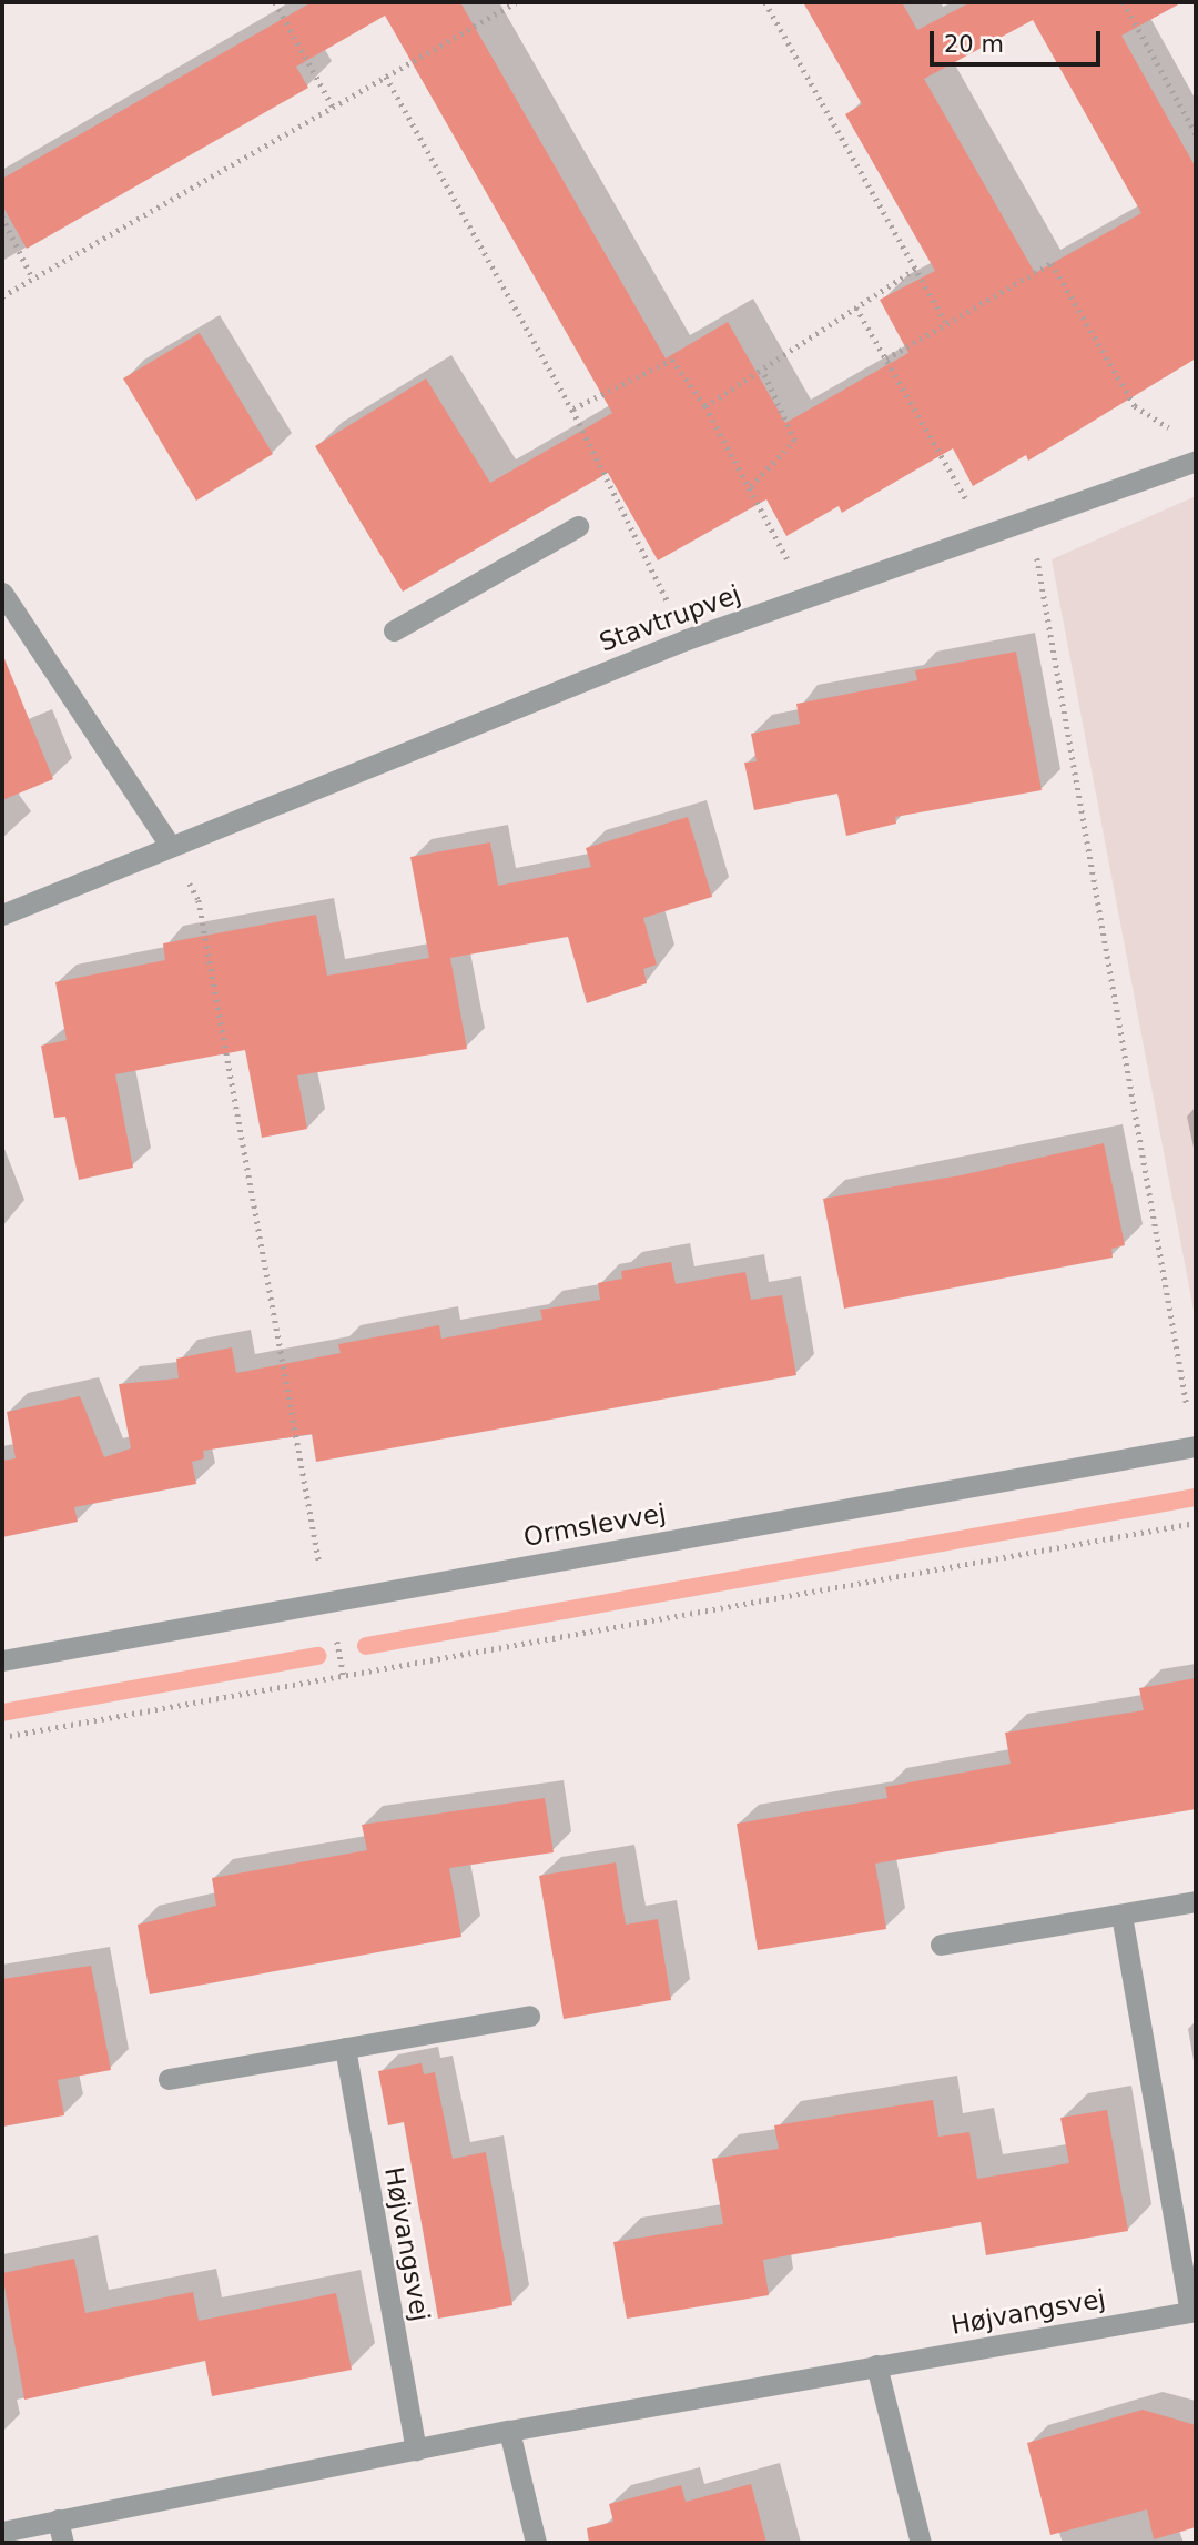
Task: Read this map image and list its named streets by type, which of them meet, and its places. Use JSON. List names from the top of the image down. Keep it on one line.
{"streets":{"street":["Stavtrupvej","Ormslevvej","Højvangsvej"]},"scale_bar":"20 m"}
